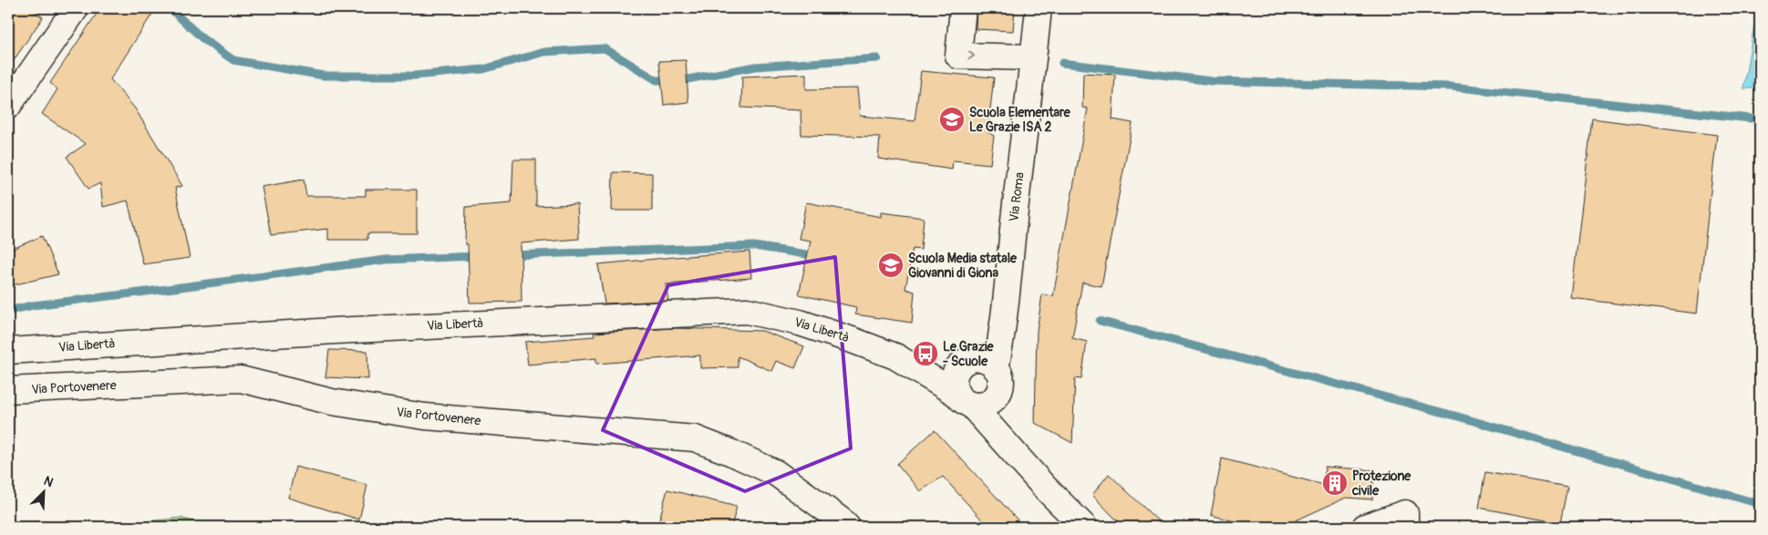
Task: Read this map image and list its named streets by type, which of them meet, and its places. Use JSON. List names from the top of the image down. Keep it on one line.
{"streets":{"street":["Via Roma","Via Libertà","Via Portovenere"]},"crossings":[["Via Roma","Via Libertà"]],"places":{"school or university":["Scuola Elementare Le Grazie ISA 2","Scuola Media statale Giovanni di Giona"],"bus stop":["Le Grazie - Scuole"],"building":["Protezione civile"]},"north":"top right"}
